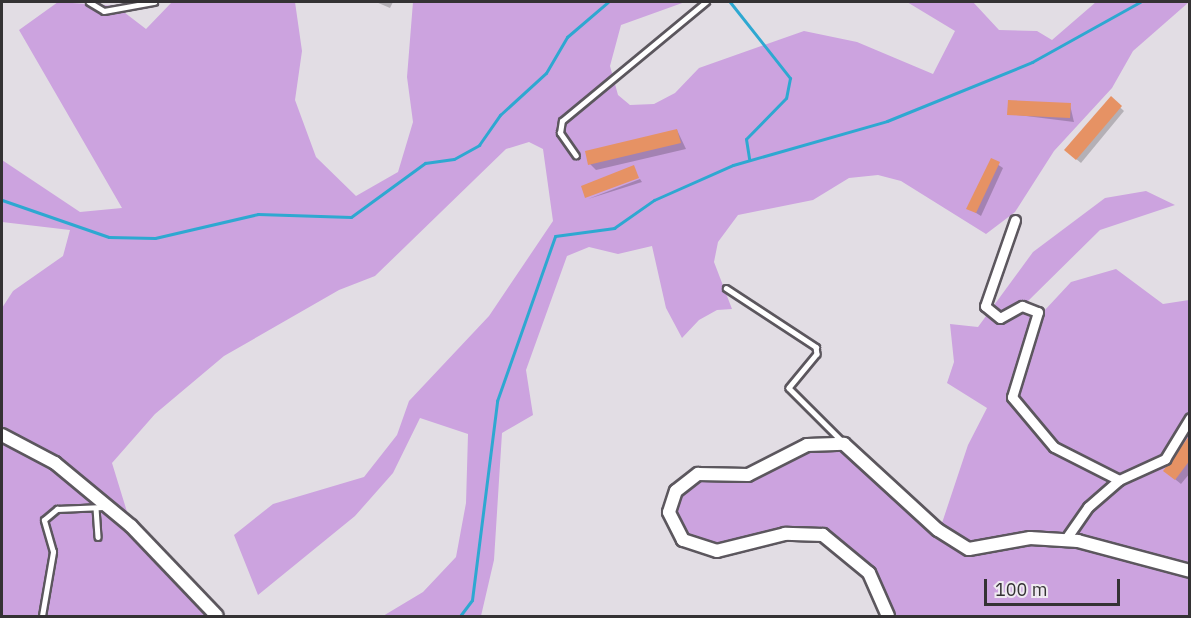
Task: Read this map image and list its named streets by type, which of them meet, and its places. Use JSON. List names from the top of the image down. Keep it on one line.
{"scale_bar":"100 m"}
